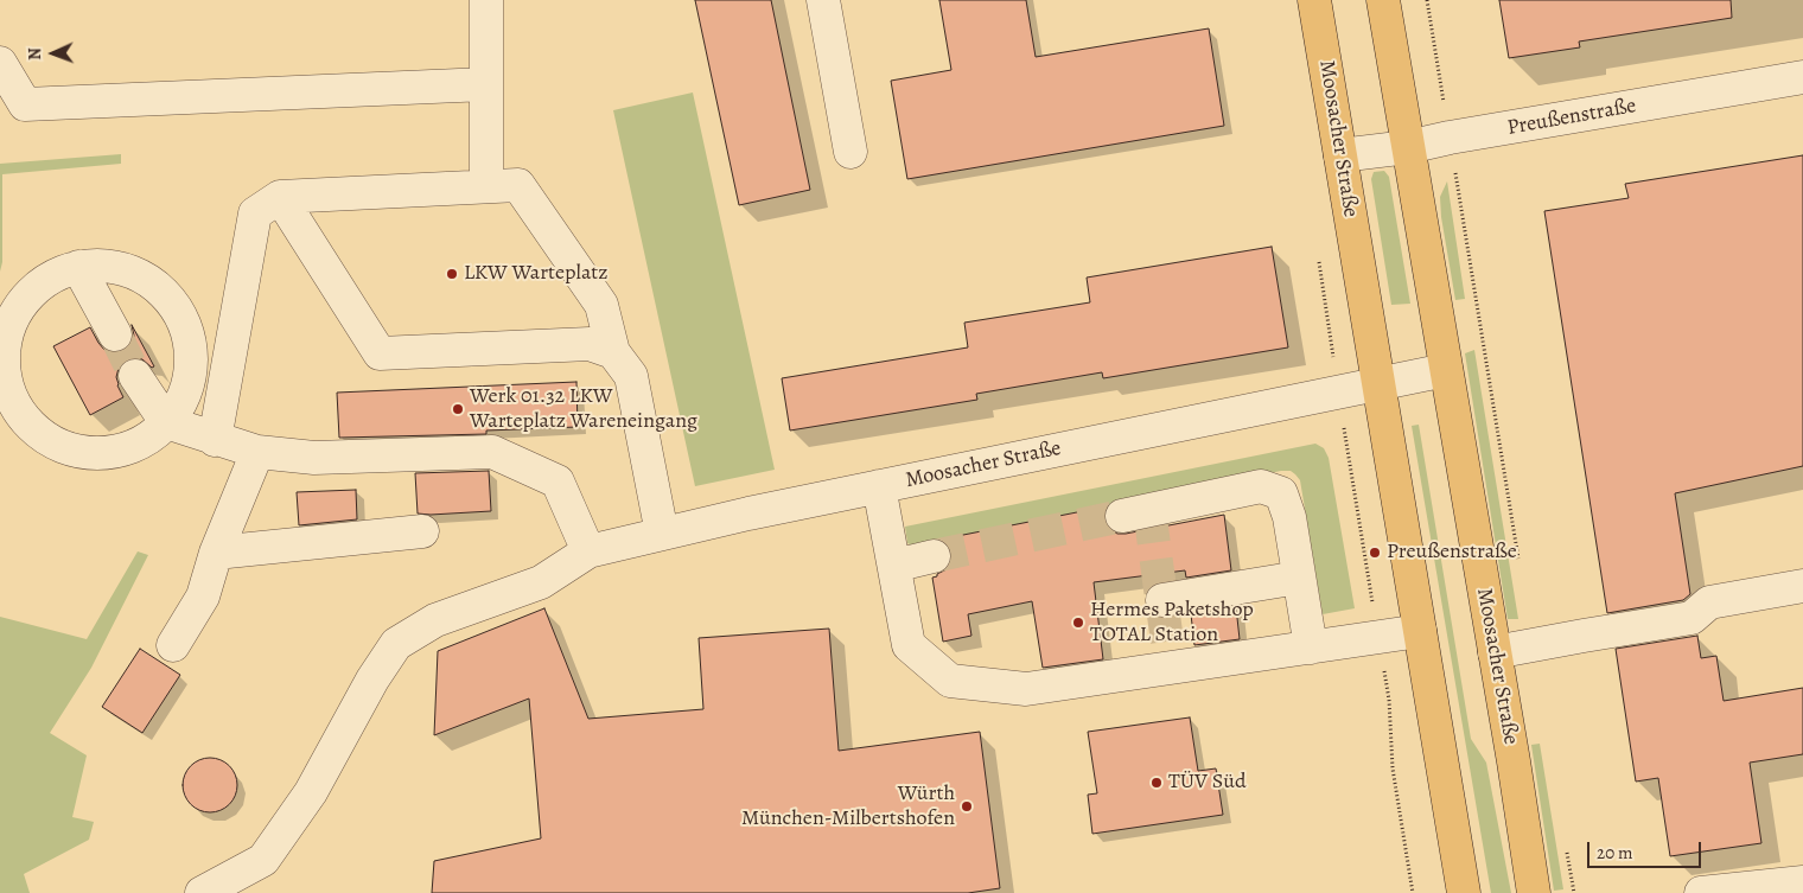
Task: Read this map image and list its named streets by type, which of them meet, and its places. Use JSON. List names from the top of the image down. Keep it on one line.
{"streets":{"main road":["Moosacher Straße"],"street":["Preußenstraße"]},"crossings":[["Preußenstraße","Moosacher Straße"]],"places":["LKW Warteplatz","Werk 01.32 LKW Warteplatz Wareneingang","Preußenstraße","Hermes Paketshop TOTAL Station","TÜV Süd","Würth München-Milbertshofen"],"scale_bar":"20 m","north":"left"}
